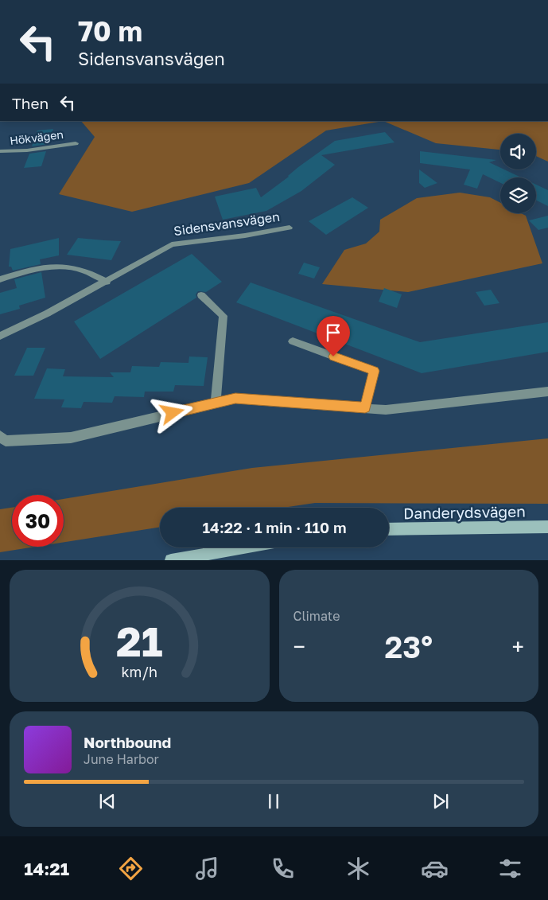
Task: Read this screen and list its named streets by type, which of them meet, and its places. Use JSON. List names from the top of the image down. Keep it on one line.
{"streets":{"main road":["Danderydsvägen"],"street":["Hökvägen","Sidensvansvägen"]},"page":{"turn":["70 m","Sidensvansvägen"],"then":"Then","limit":"30","trip":"14:22 · 1 min · 110 m","tile":"Climate","heat":["−","23°","+"],"song":["Northbound","June Harbor"],"tabs":"14:21","gauge":["21","km/h"]}}
